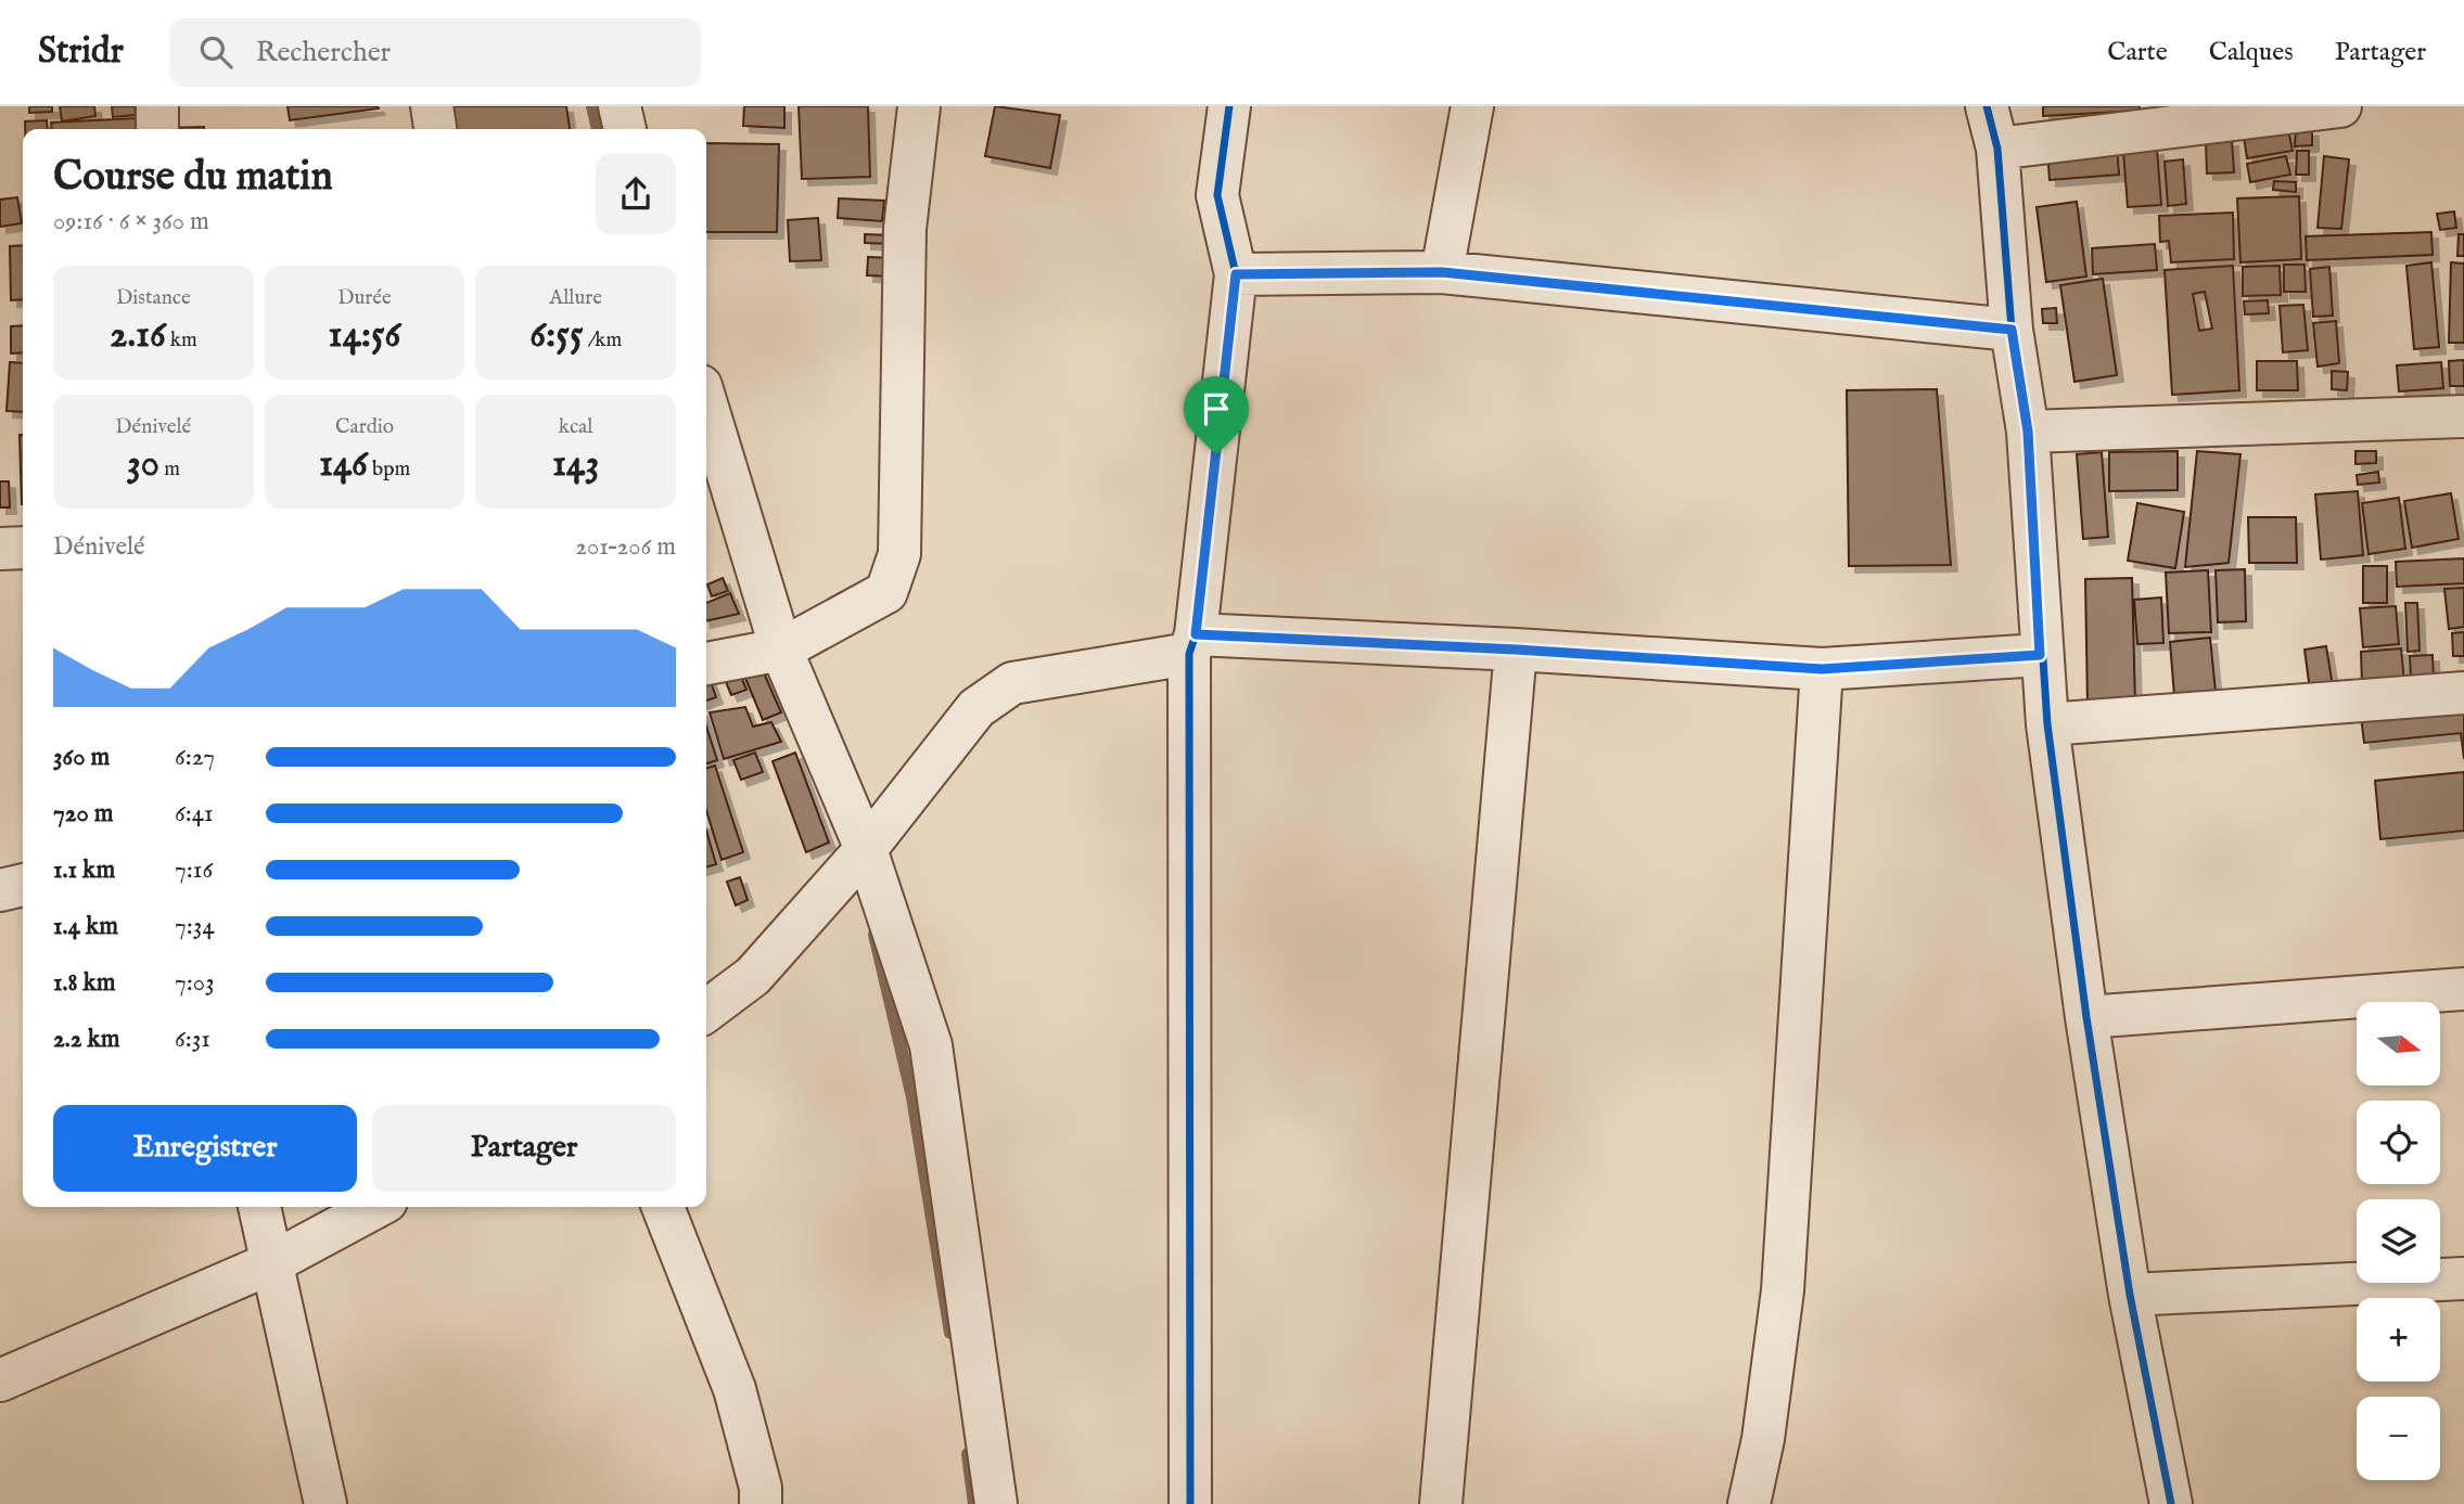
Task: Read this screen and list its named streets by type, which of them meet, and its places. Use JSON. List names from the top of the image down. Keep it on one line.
{"north":"right","page":{"header":"Stridr","search":"Rechercher","nav":["Carte","Calques","Partager"],"heading":["Course du matin","09:16 · 6 × 360 m"],"stats":[["Distance","2.16 km"],["Durée","14:56"],["Allure","6:55 /km"],["Dénivelé","30 m"],["Cardio","146 bpm"],["kcal","143"]],"chart":["Dénivelé","201–206 m"],"list":[{"name":"360 m","note":"6:27"},{"name":"720 m","note":"6:41"},{"name":"1.1 km","note":"7:16"},{"name":"1.4 km","note":"7:34"},{"name":"1.8 km","note":"7:03"},{"name":"2.2 km","note":"6:31"}],"map_buttons":["+","−"],"buttons":["Enregistrer","Partager"]}}
